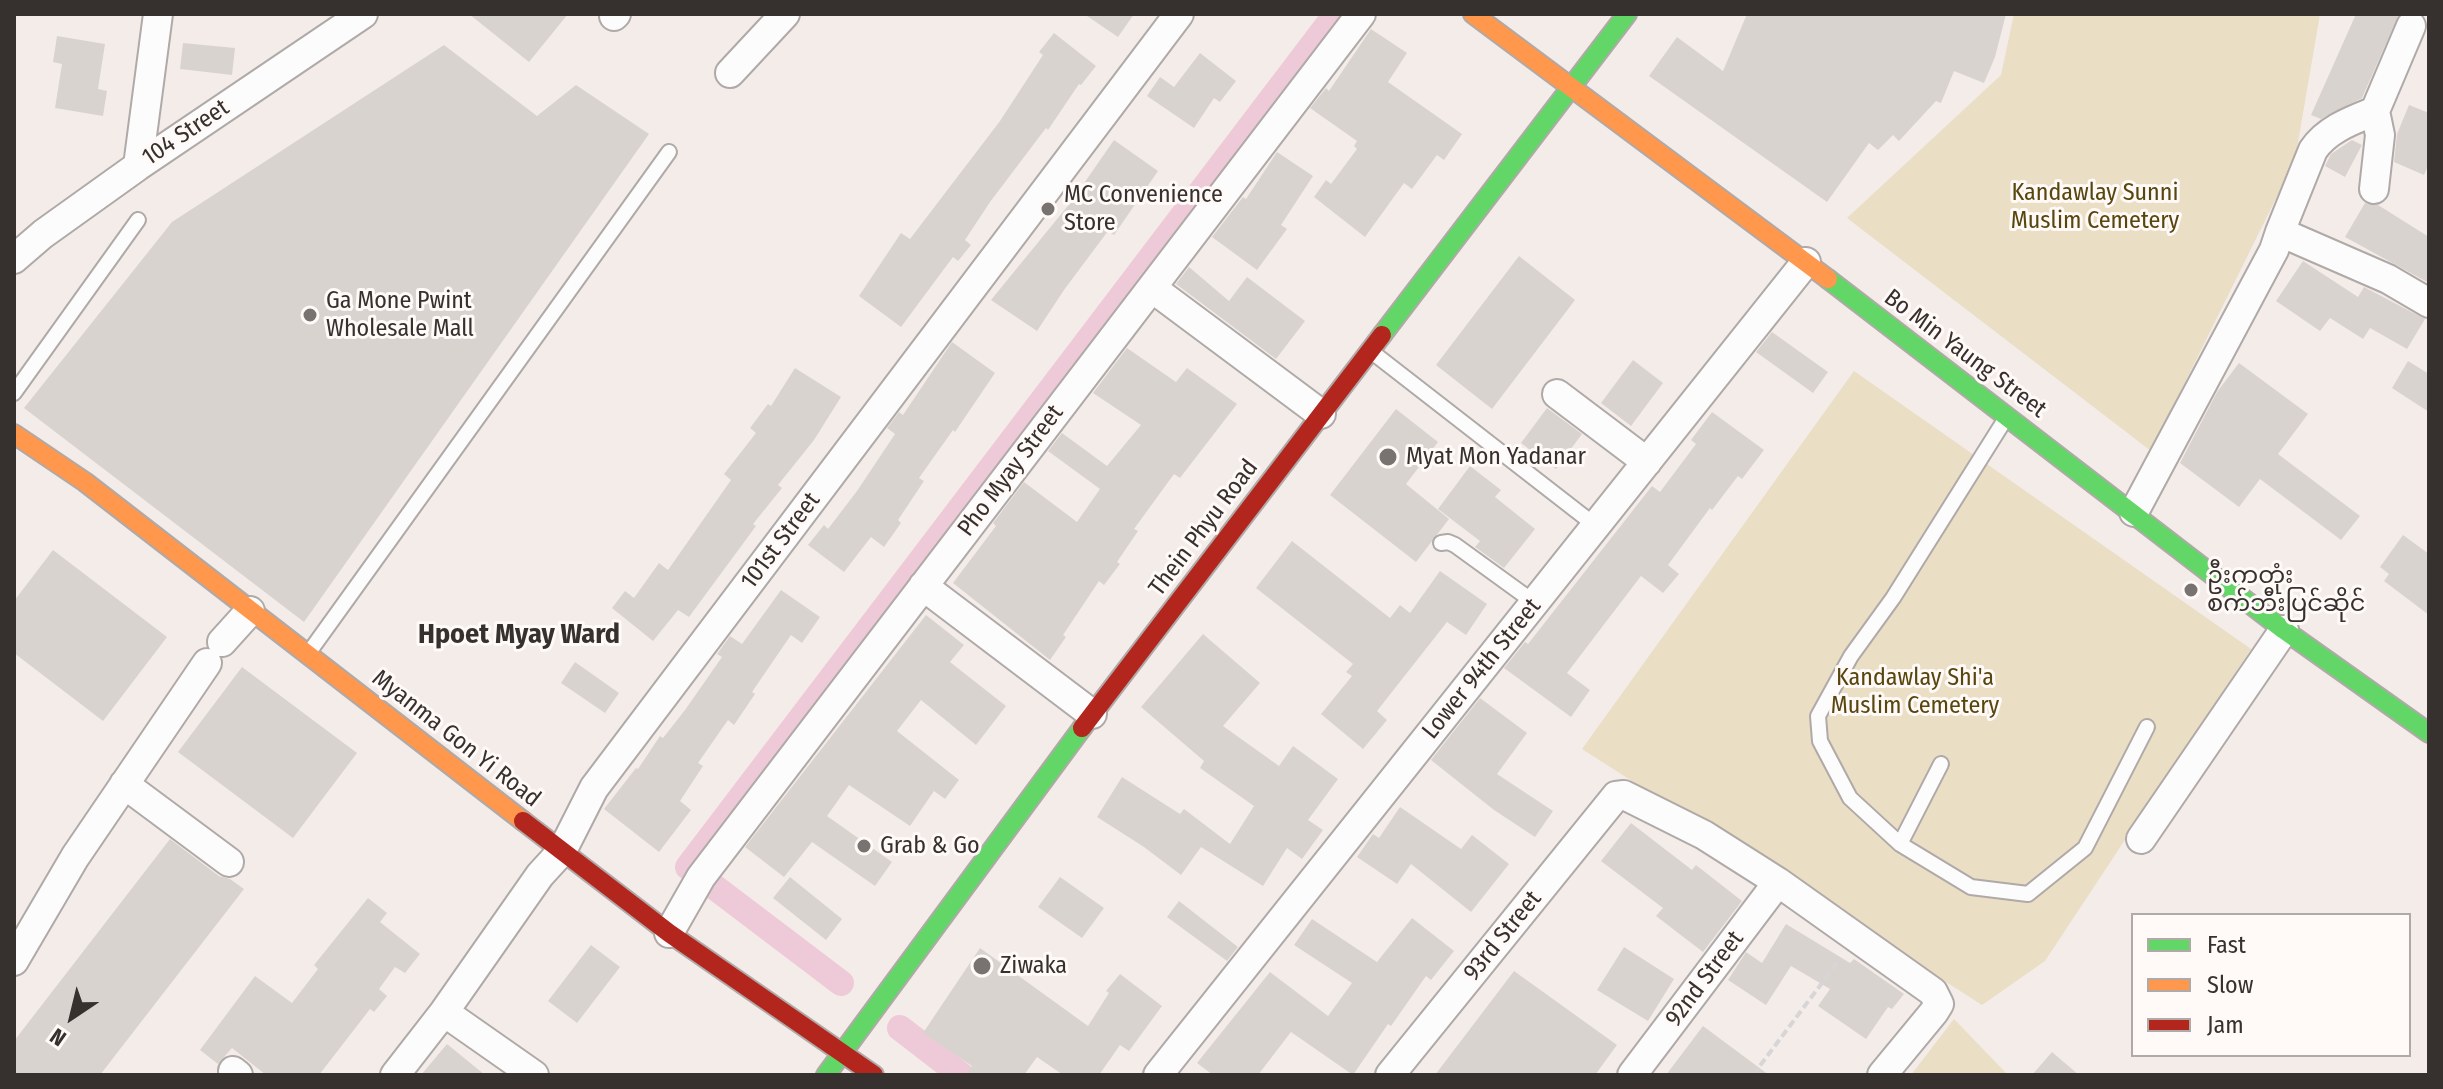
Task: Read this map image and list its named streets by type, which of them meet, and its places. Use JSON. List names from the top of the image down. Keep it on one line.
{"streets":{"main road":["Bo Min Yaung Street","Thein Phyu Road","Myanma Gon Yi Road"],"street":["104 Street","Pho Myay Street","101st Street","Lower 94th Street","93rd Street","92nd Street"]},"crossings":[["Bo Min Yaung Street","Thein Phyu Road"],["Bo Min Yaung Street","Lower 94th Street"],["Pho Myay Street","Myanma Gon Yi Road"],["Thein Phyu Road","Myanma Gon Yi Road"],["101st Street","Myanma Gon Yi Road"],["93rd Street","92nd Street"]],"districts":["Hpoet Myay Ward"],"parks":["Kandawlay Sunni Muslim Cemetery","Kandawlay Shi'a Muslim Cemetery"],"places":["MC Convenience Store","Ga Mone Pwint Wholesale Mall","Myat Mon Yadanar","ဦးကတုံး စက်ဘီးပြင်ဆိုင်","Grab & Go","Ziwaka"],"legend":["Fast","Slow","Jam"],"north":"bottom left"}
